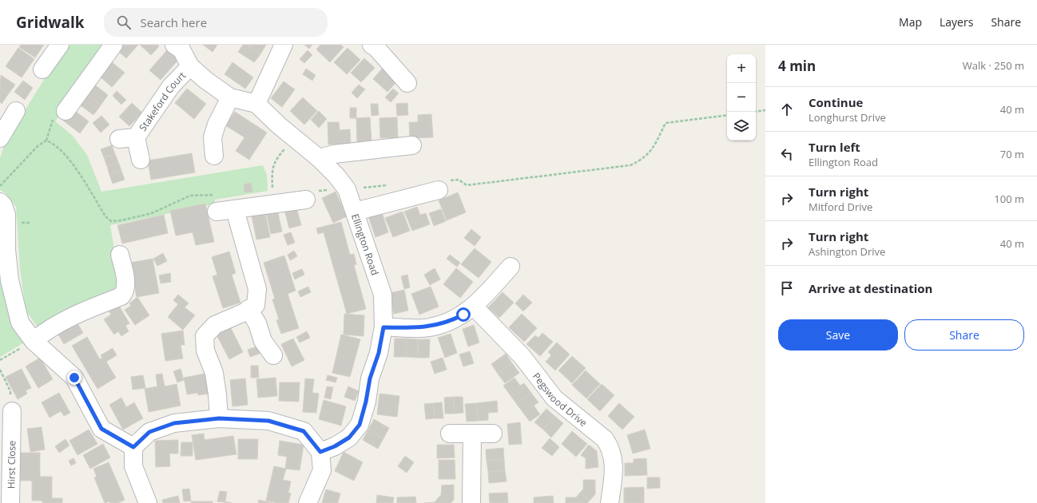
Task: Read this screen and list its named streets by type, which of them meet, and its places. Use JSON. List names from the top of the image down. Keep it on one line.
{"streets":{"street":["Stakeford Court","Ellington Road","Pegswood Drive","Hirst Close"]},"page":{"header":"Gridwalk","search":"Search here","nav":["Map","Layers","Share"],"heading":["4 min","Walk · 250 m"],"map_buttons":["+","−"],"list":[["Continue","Longhurst Drive","40 m"],["Turn left","Ellington Road","70 m"],["Turn right","Mitford Drive","100 m"],["Turn right","Ashington Drive","40 m"],"Arrive at destination"],"buttons":["Save","Share"]}}
